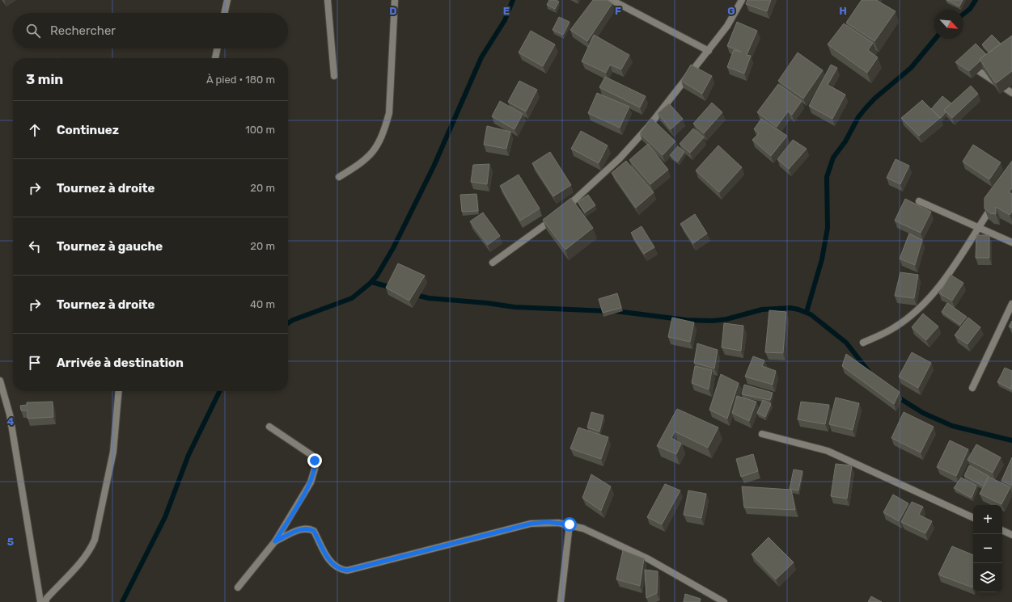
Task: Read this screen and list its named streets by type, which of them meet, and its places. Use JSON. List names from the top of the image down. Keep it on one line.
{"north":"bottom right","page":{"search":"Rechercher","heading":["3 min","À pied · 180 m"],"list":[["Continuez","100 m"],["Tournez à droite","20 m"],["Tournez à gauche","20 m"],["Tournez à droite","40 m"],"Arrivée à destination"],"map_buttons":["+","−"]},"grid":{"columns":["D","E","F","G","H"],"rows":["4","5"]}}
